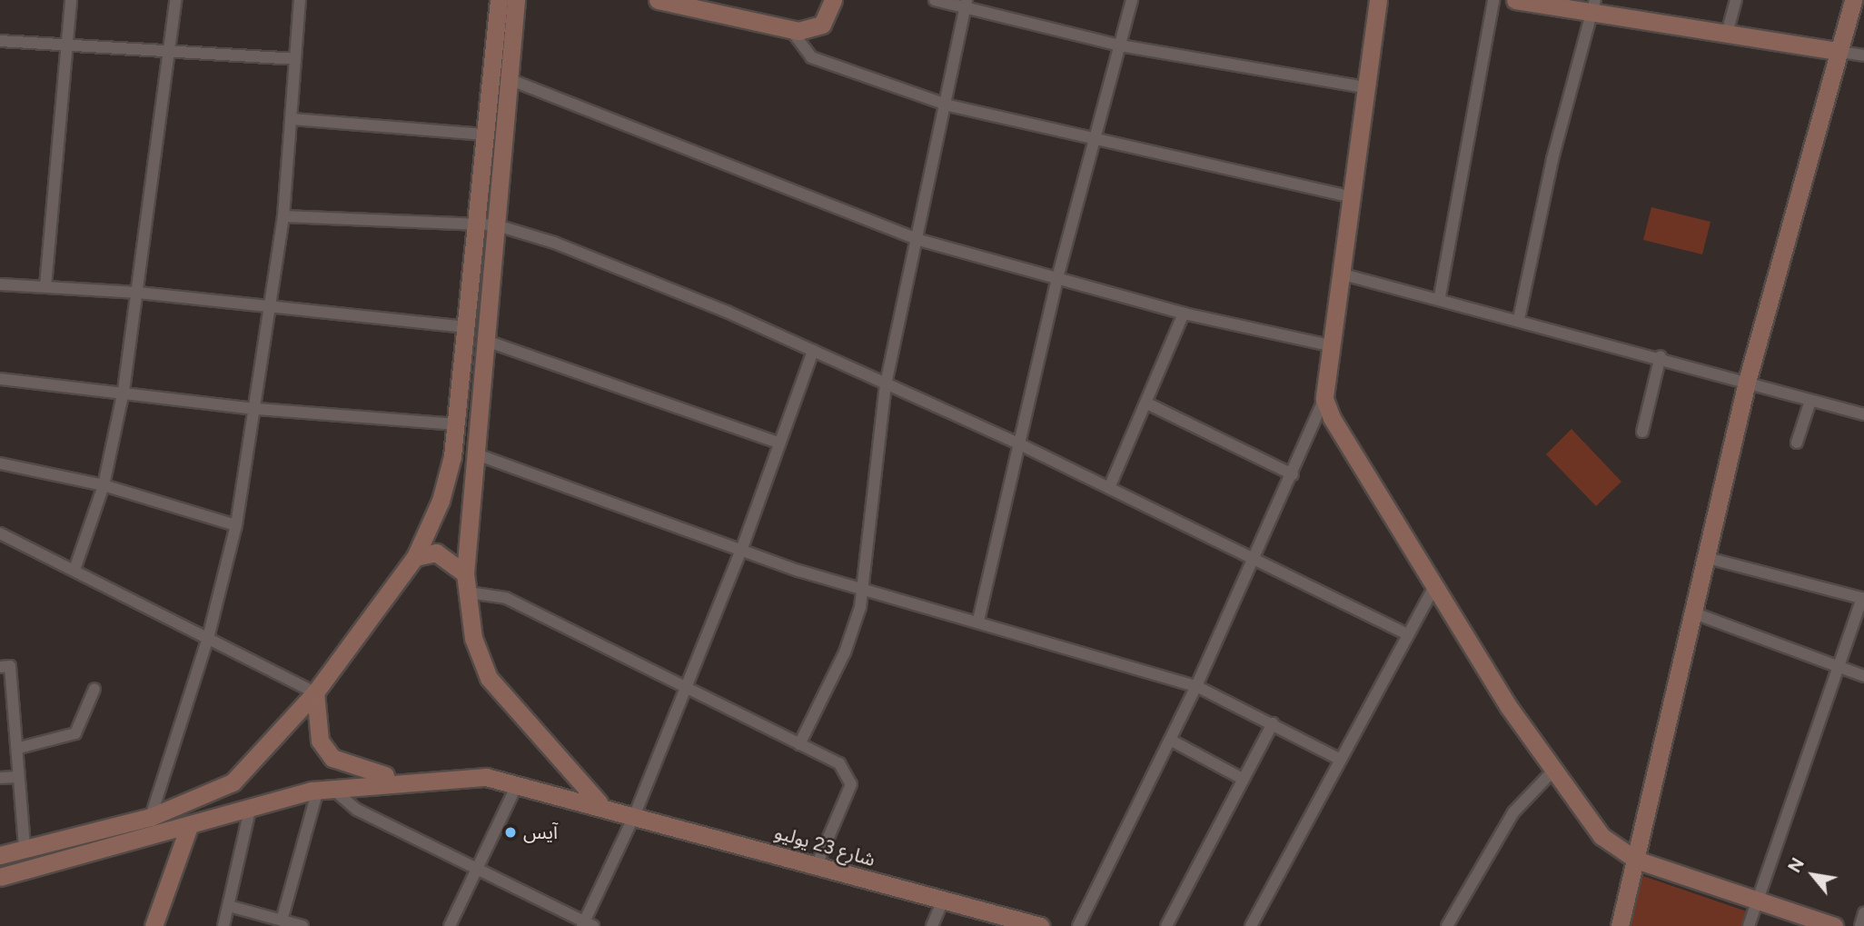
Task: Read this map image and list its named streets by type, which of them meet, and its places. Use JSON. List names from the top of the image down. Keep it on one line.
{"streets":{"street":["شارع 23 يوليو"]},"places":["آيس"],"north":"top left"}
